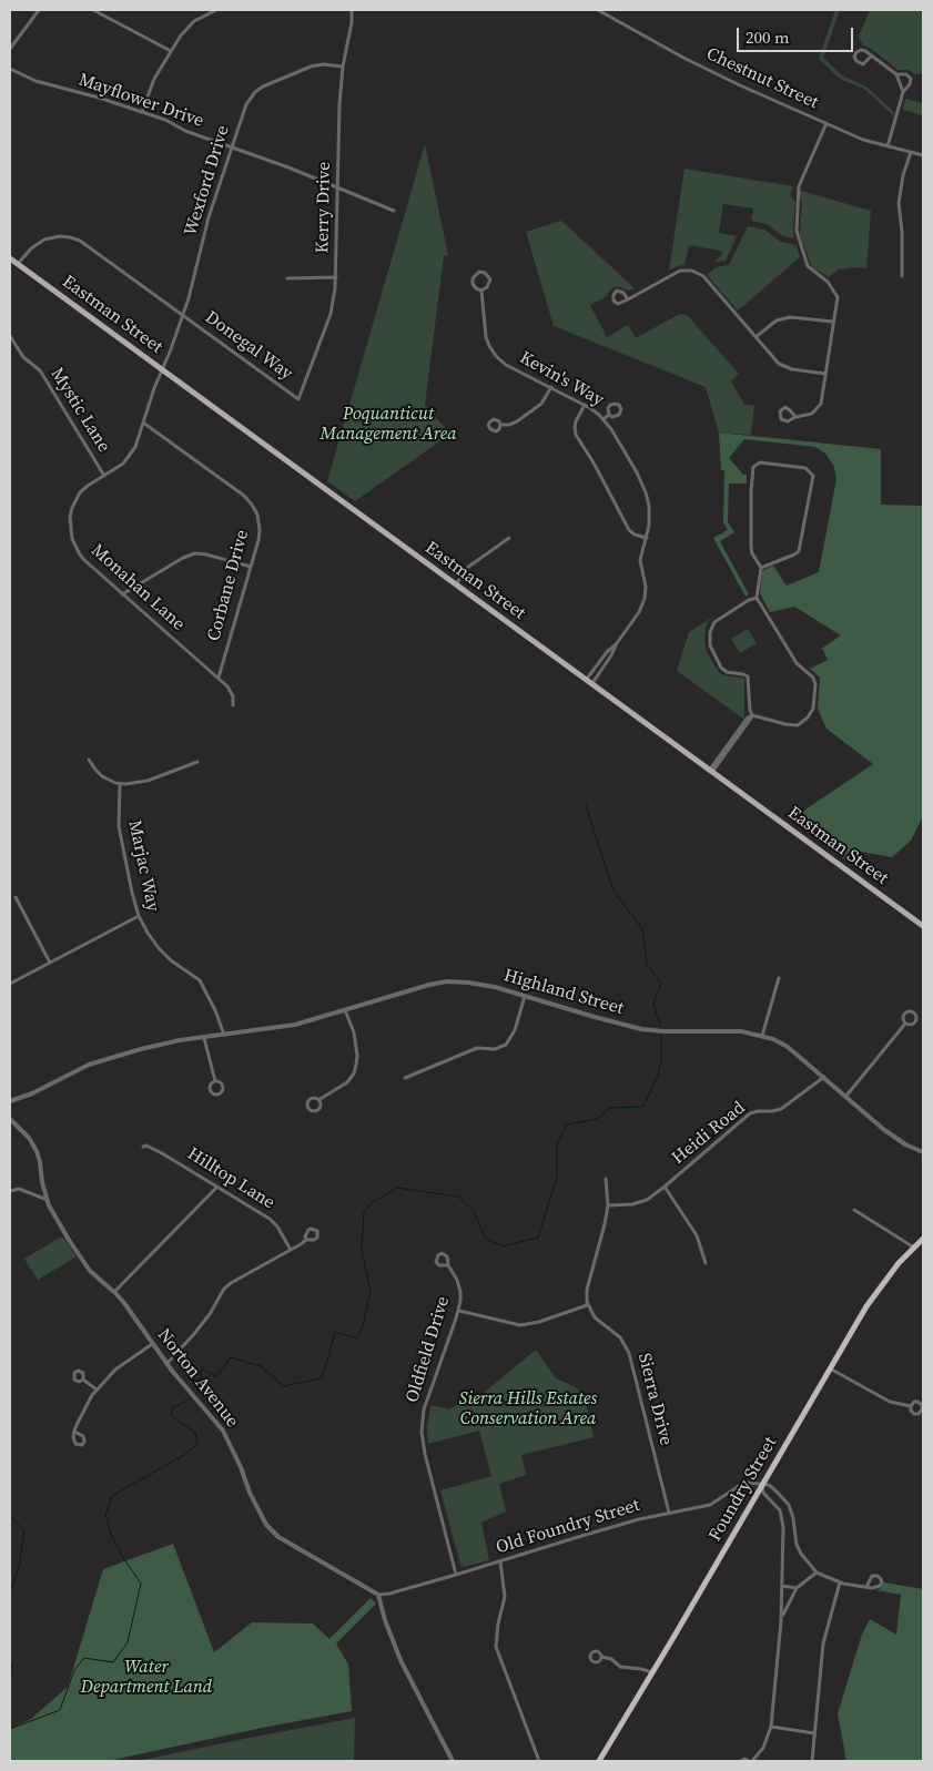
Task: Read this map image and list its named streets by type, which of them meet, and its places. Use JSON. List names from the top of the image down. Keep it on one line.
{"streets":{"highway":["Foundry Street"],"main road":["Eastman Street"],"street":["Chestnut Street","Mayflower Drive","Wexford Drive","Kerry Drive","Donegal Way","Kevin's Way","Mystic Lane","Corbane Drive","Monahan Lane","Marjac Way","Highland Street","Heidi Road","Hilltop Lane","Oldfield Drive","Norton Avenue","Sierra Drive","Old Foundry Street"]},"crossings":[["Mayflower Drive","Wexford Drive"],["Mayflower Drive","Kerry Drive"],["Wexford Drive","Kerry Drive"],["Wexford Drive","Eastman Street"],["Wexford Drive","Donegal Way"],["Wexford Drive","Monahan Lane"],["Kerry Drive","Donegal Way"],["Eastman Street","Donegal Way"],["Eastman Street","Kevin's Way"],["Eastman Street","Monahan Lane"],["Mystic Lane","Monahan Lane"],["Corbane Drive","Monahan Lane"],["Marjac Way","Highland Street"],["Highland Street","Heidi Road"],["Oldfield Drive","Old Foundry Street"],["Norton Avenue","Old Foundry Street"],["Sierra Drive","Old Foundry Street"],["Foundry Street","Old Foundry Street"]],"parks":["Poquanticut Management Area","Sierra Hills Estates Conservation Area","Water Department Land"],"scale_bar":"200 m"}
